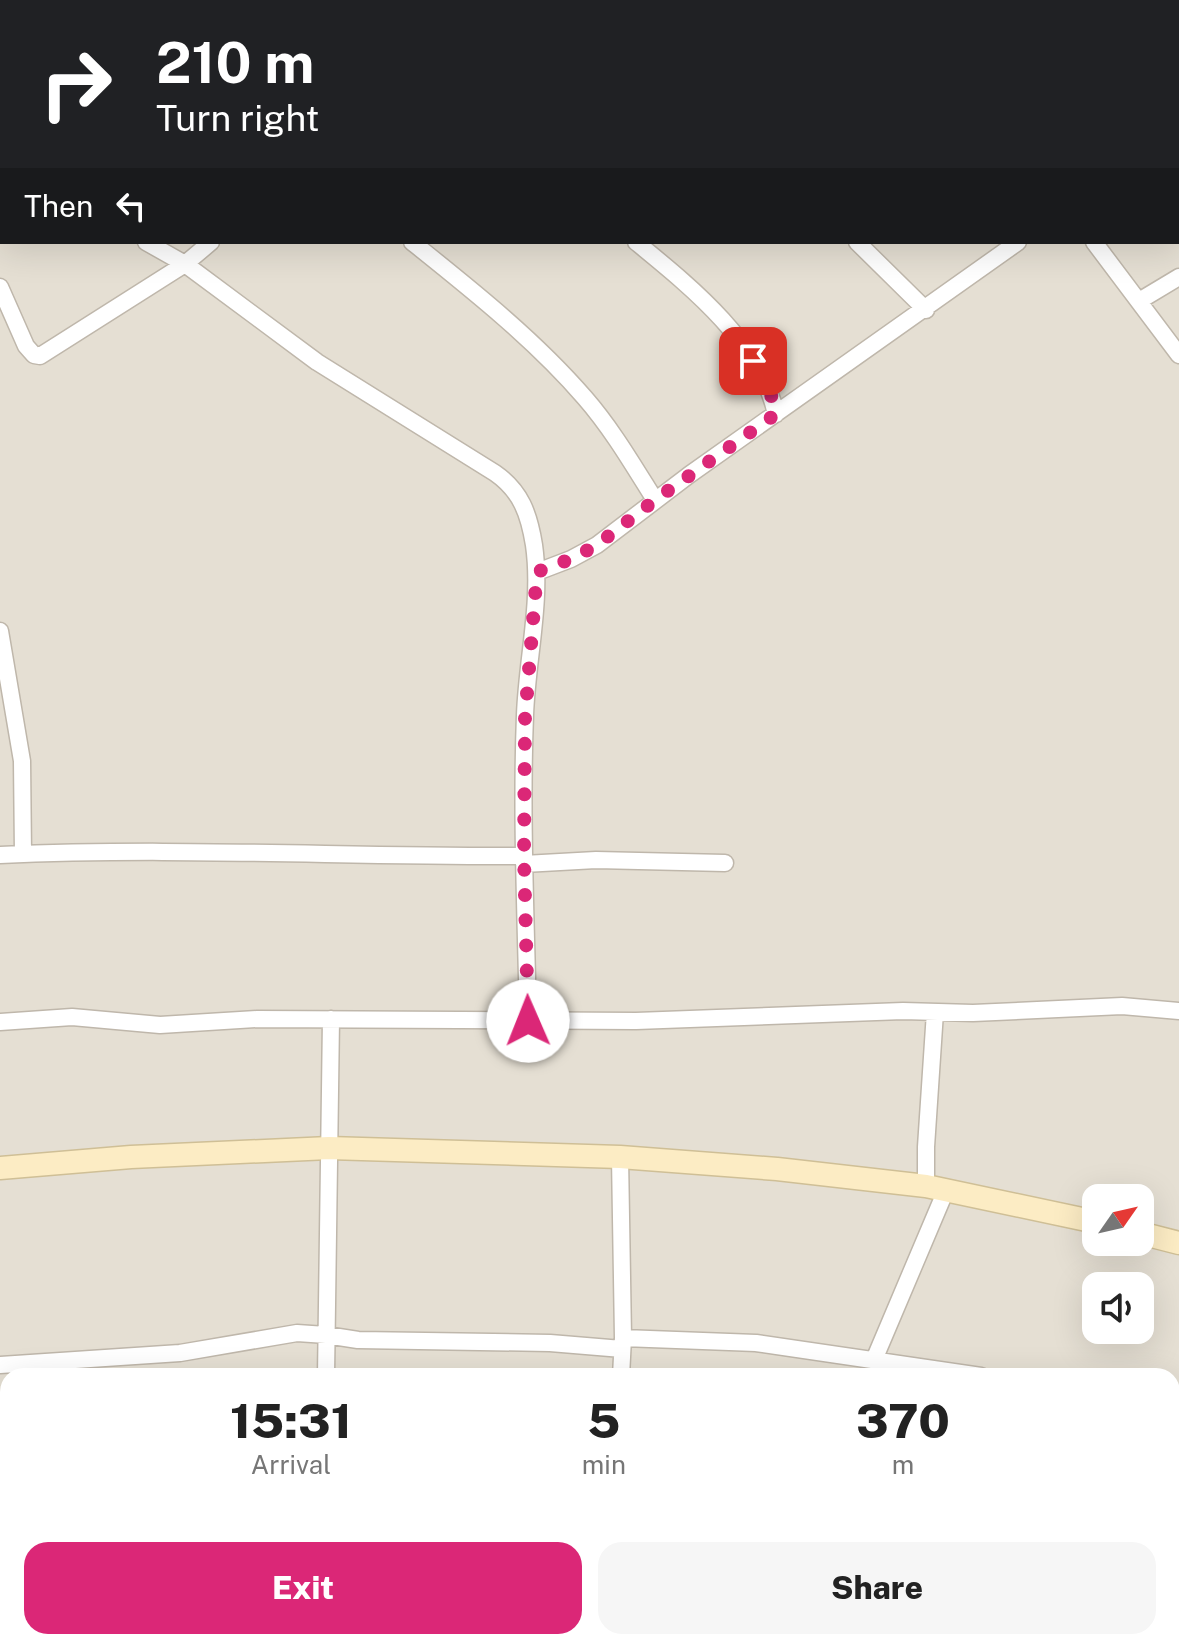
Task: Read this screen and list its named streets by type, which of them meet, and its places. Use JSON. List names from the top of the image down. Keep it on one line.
{"north":"top right","page":{"turn":["210 m","Turn right"],"then":"Then","eta":["15:31","Arrival","5","min","370","m"],"buttons":["Exit","Share"]}}
